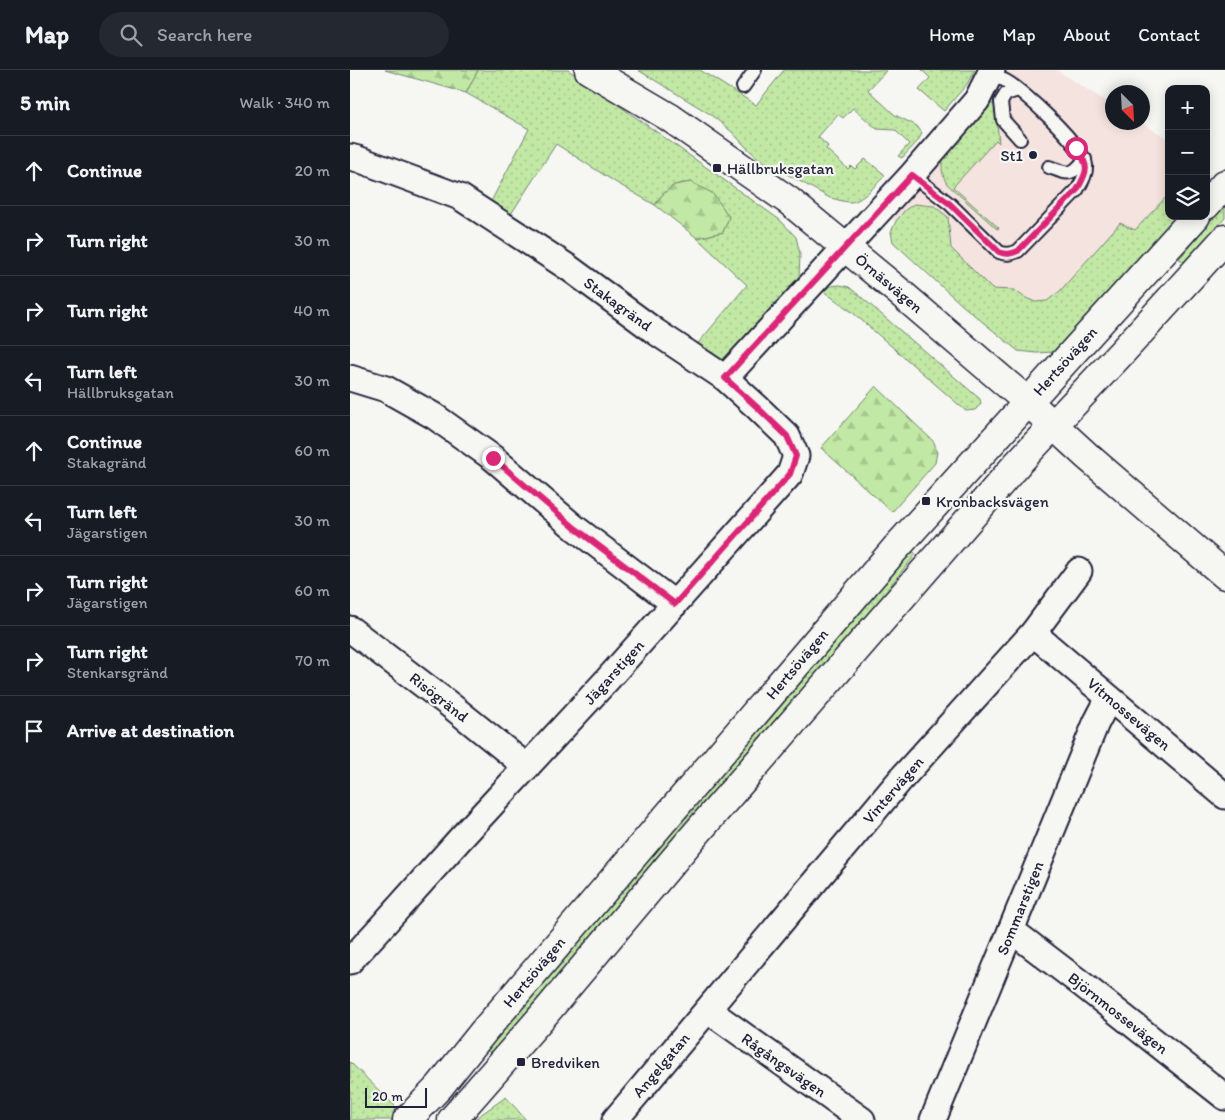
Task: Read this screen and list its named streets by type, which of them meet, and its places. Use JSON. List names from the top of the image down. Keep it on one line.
{"streets":{"main road":["Örnäsvägen","Hertsövägen"],"street":["Stakagränd","Jägarstigen","Risögränd","Vitmossevägen","Vintervägen","Sommarstigen","Björnmossevägen","Angelgatan","Rågångsvägen"]},"crossings":[["Örnäsvägen","Hertsövägen"],["Stakagränd","Jägarstigen"],["Jägarstigen","Risögränd"],["Vitmossevägen","Vintervägen"],["Vitmossevägen","Sommarstigen"],["Vintervägen","Angelgatan"],["Vintervägen","Rågångsvägen"],["Sommarstigen","Björnmossevägen"],["Angelgatan","Rågångsvägen"]],"places":{"other":["St1"],"transit":["Hällbruksgatan","Kronbacksvägen","Bredviken"]},"scale_bar":"20 m","north":"bottom right","page":{"header":"Map","search":"Search here","nav":["Home","Map","About","Contact"],"heading":["5 min","Walk · 340 m"],"map_buttons":["+","−"],"list":[["Continue","20 m"],["Turn right","30 m"],["Turn right","40 m"],["Turn left","Hällbruksgatan","30 m"],["Continue","Stakagränd","60 m"],["Turn left","Jägarstigen","30 m"],["Turn right","Jägarstigen","60 m"],["Turn right","Stenkarsgränd","70 m"],"Arrive at destination"],"scale":"20 m"}}
